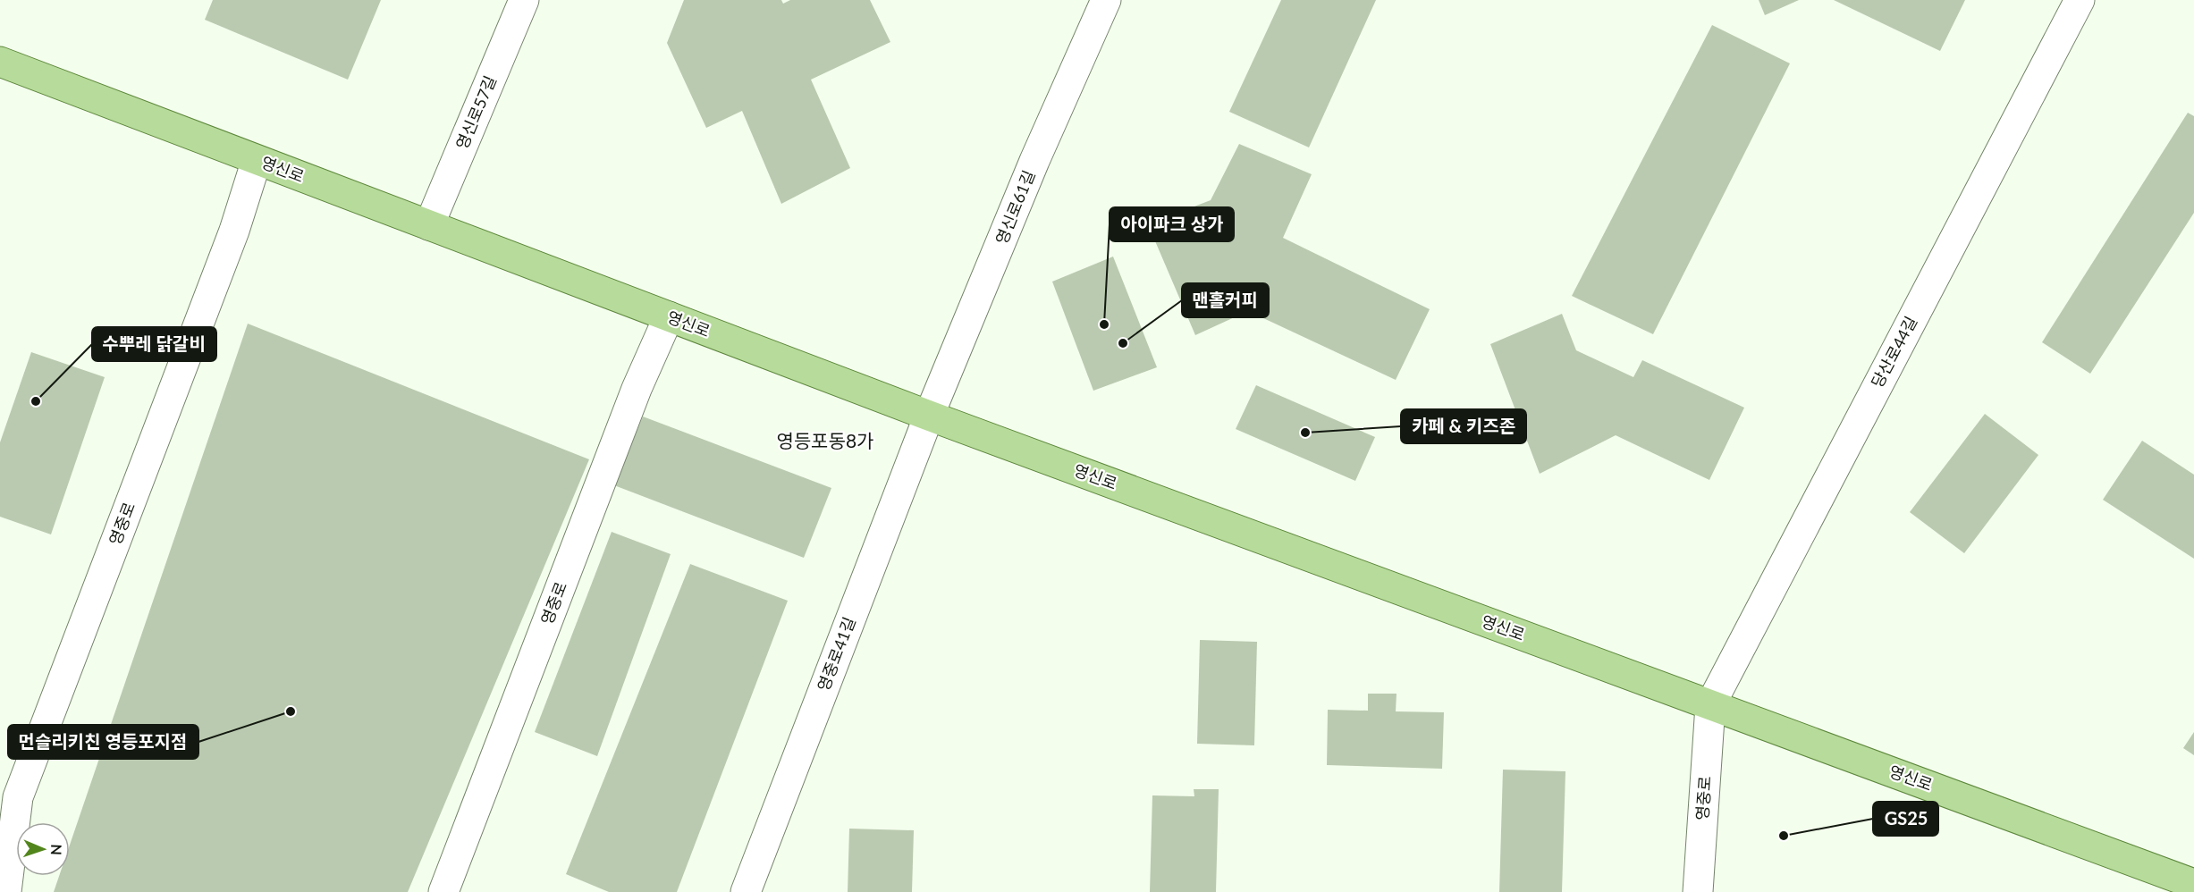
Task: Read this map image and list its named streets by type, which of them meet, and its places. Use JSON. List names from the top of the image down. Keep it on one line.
{"streets":{"main road":["영신로"],"street":["영신로57길","영신로61길","당산로44길","영중로","영중로41길"]},"crossings":[["영신로57길","영신로"],["영신로","영신로61길"],["영신로","당산로44길"],["영신로","영중로"],["영신로","영중로41길"],["영신로61길","영중로41길"],["당산로44길","영중로"]],"districts":["영등포동8가"],"places":["아이파크 상가","맨홀커피","수뿌레 닭갈비","카페 & 키즈존","먼슬리키친 영등포지점","GS25"],"north":"right"}
